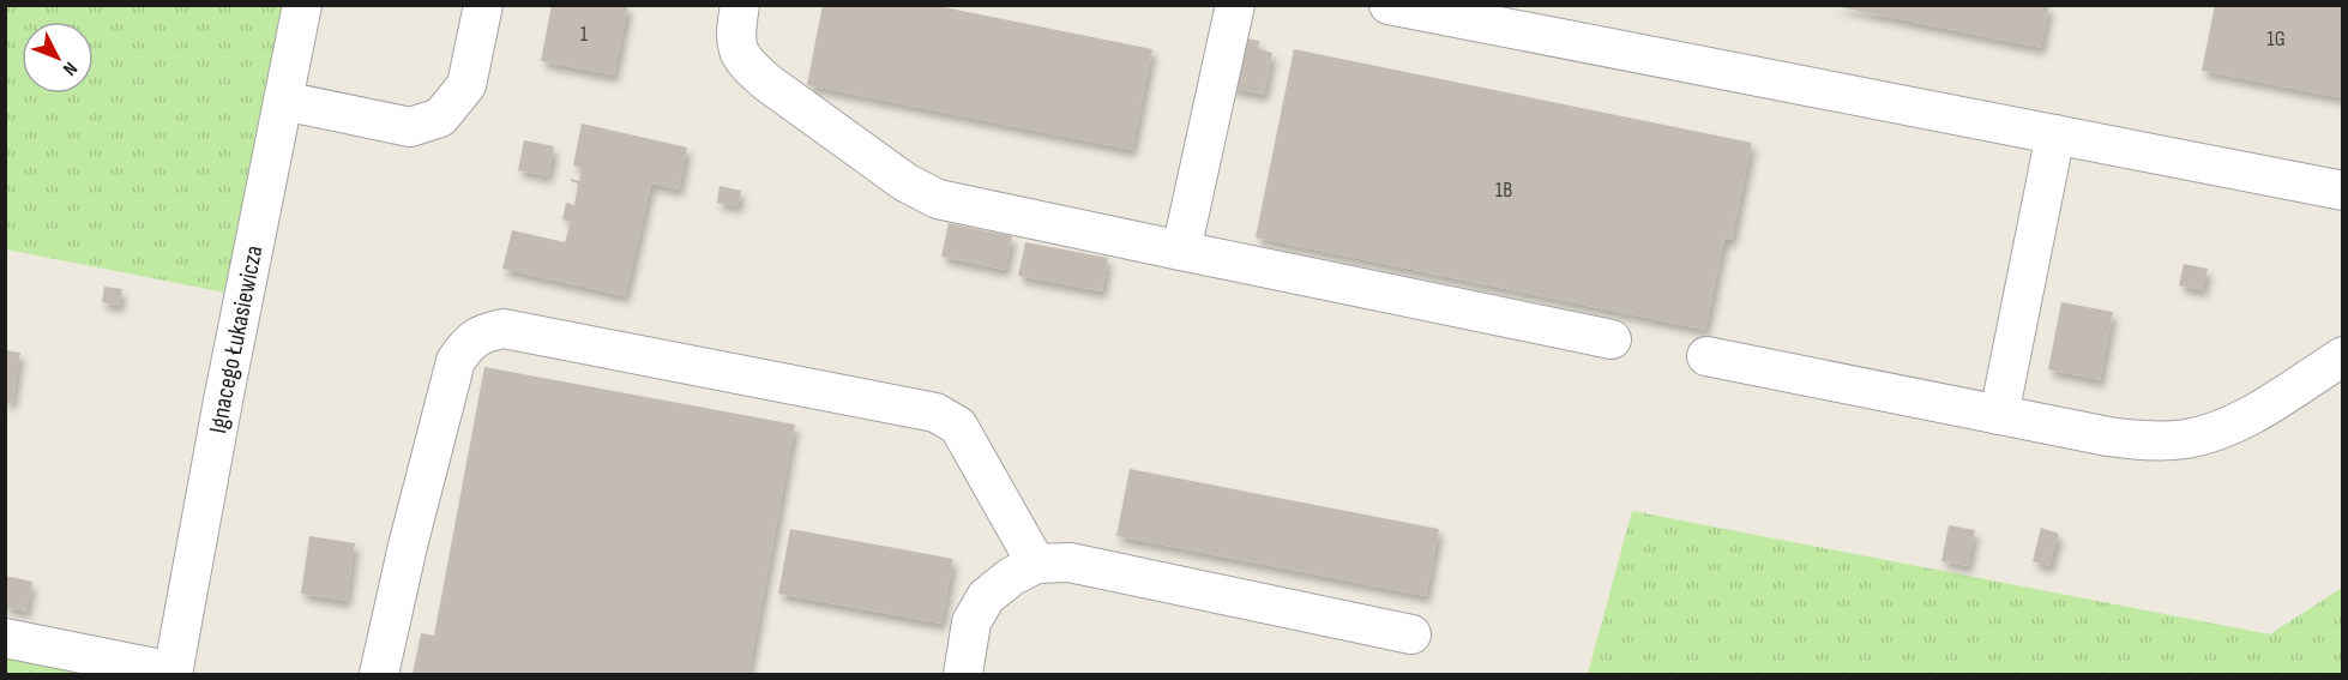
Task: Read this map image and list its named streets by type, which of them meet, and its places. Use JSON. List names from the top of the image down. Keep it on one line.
{"streets":{"street":["Ignacego Łukasiewicza"]},"house_numbers":["1","1G","1B"],"north":"bottom right"}
